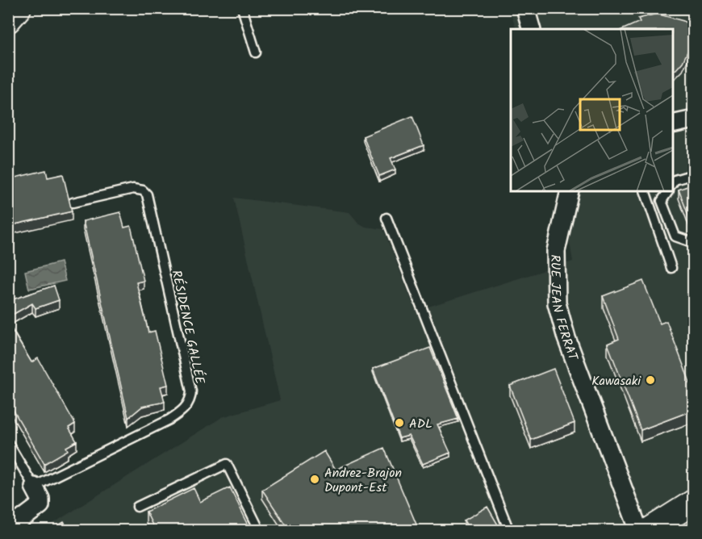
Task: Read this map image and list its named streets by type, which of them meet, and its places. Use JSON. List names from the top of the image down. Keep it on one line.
{"streets":{"street":["RUE JEAN FERRAT"],"lane":["RÉSIDENCE GALLÉE"]},"places":["Kawasaki","ADL","Andrez-Brajon Dupont-Est"]}
